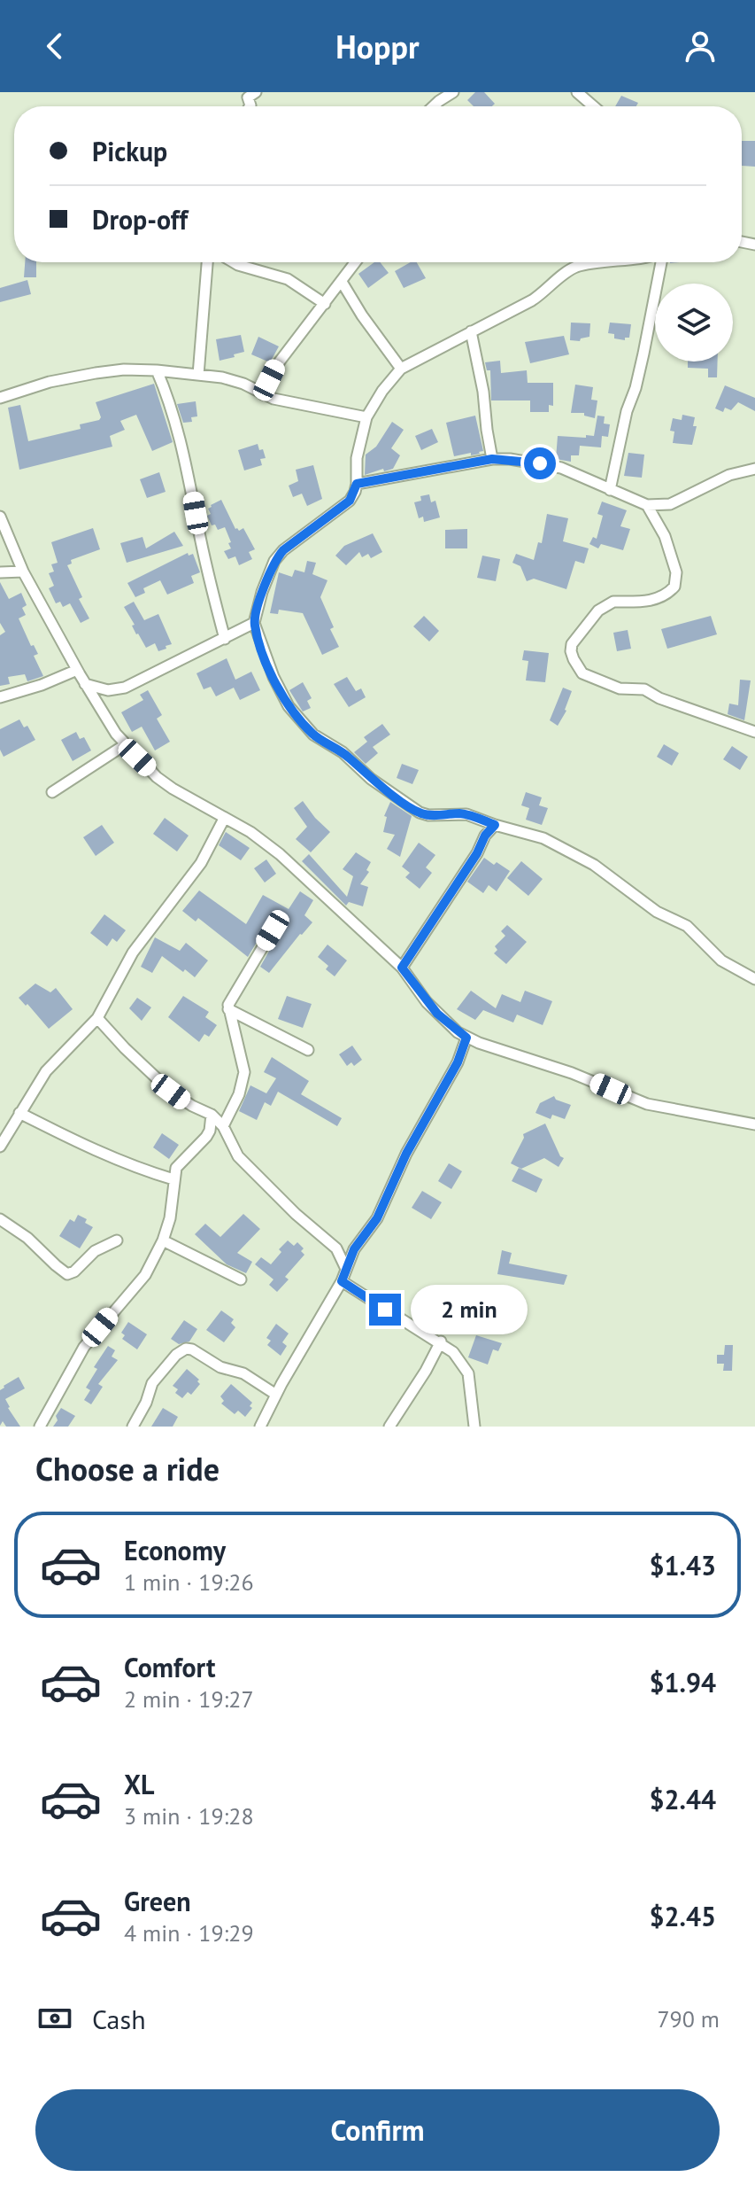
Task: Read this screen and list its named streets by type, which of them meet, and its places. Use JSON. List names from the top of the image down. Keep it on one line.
{"page":{"header":"Hoppr","banner":["Pickup","Drop-off"],"bubble":"2 min","heading":"Choose a ride","list":[{"name":"Economy","note":"1 min · 19:26","value":"$1.43"},{"name":"Comfort","note":"2 min · 19:27","value":"$1.94"},{"name":"XL","note":"3 min · 19:28","value":"$2.44"},{"name":"Green","note":"4 min · 19:29","value":"$2.45"}],"pay":["Cash","790 m"],"buttons":"Confirm"}}
